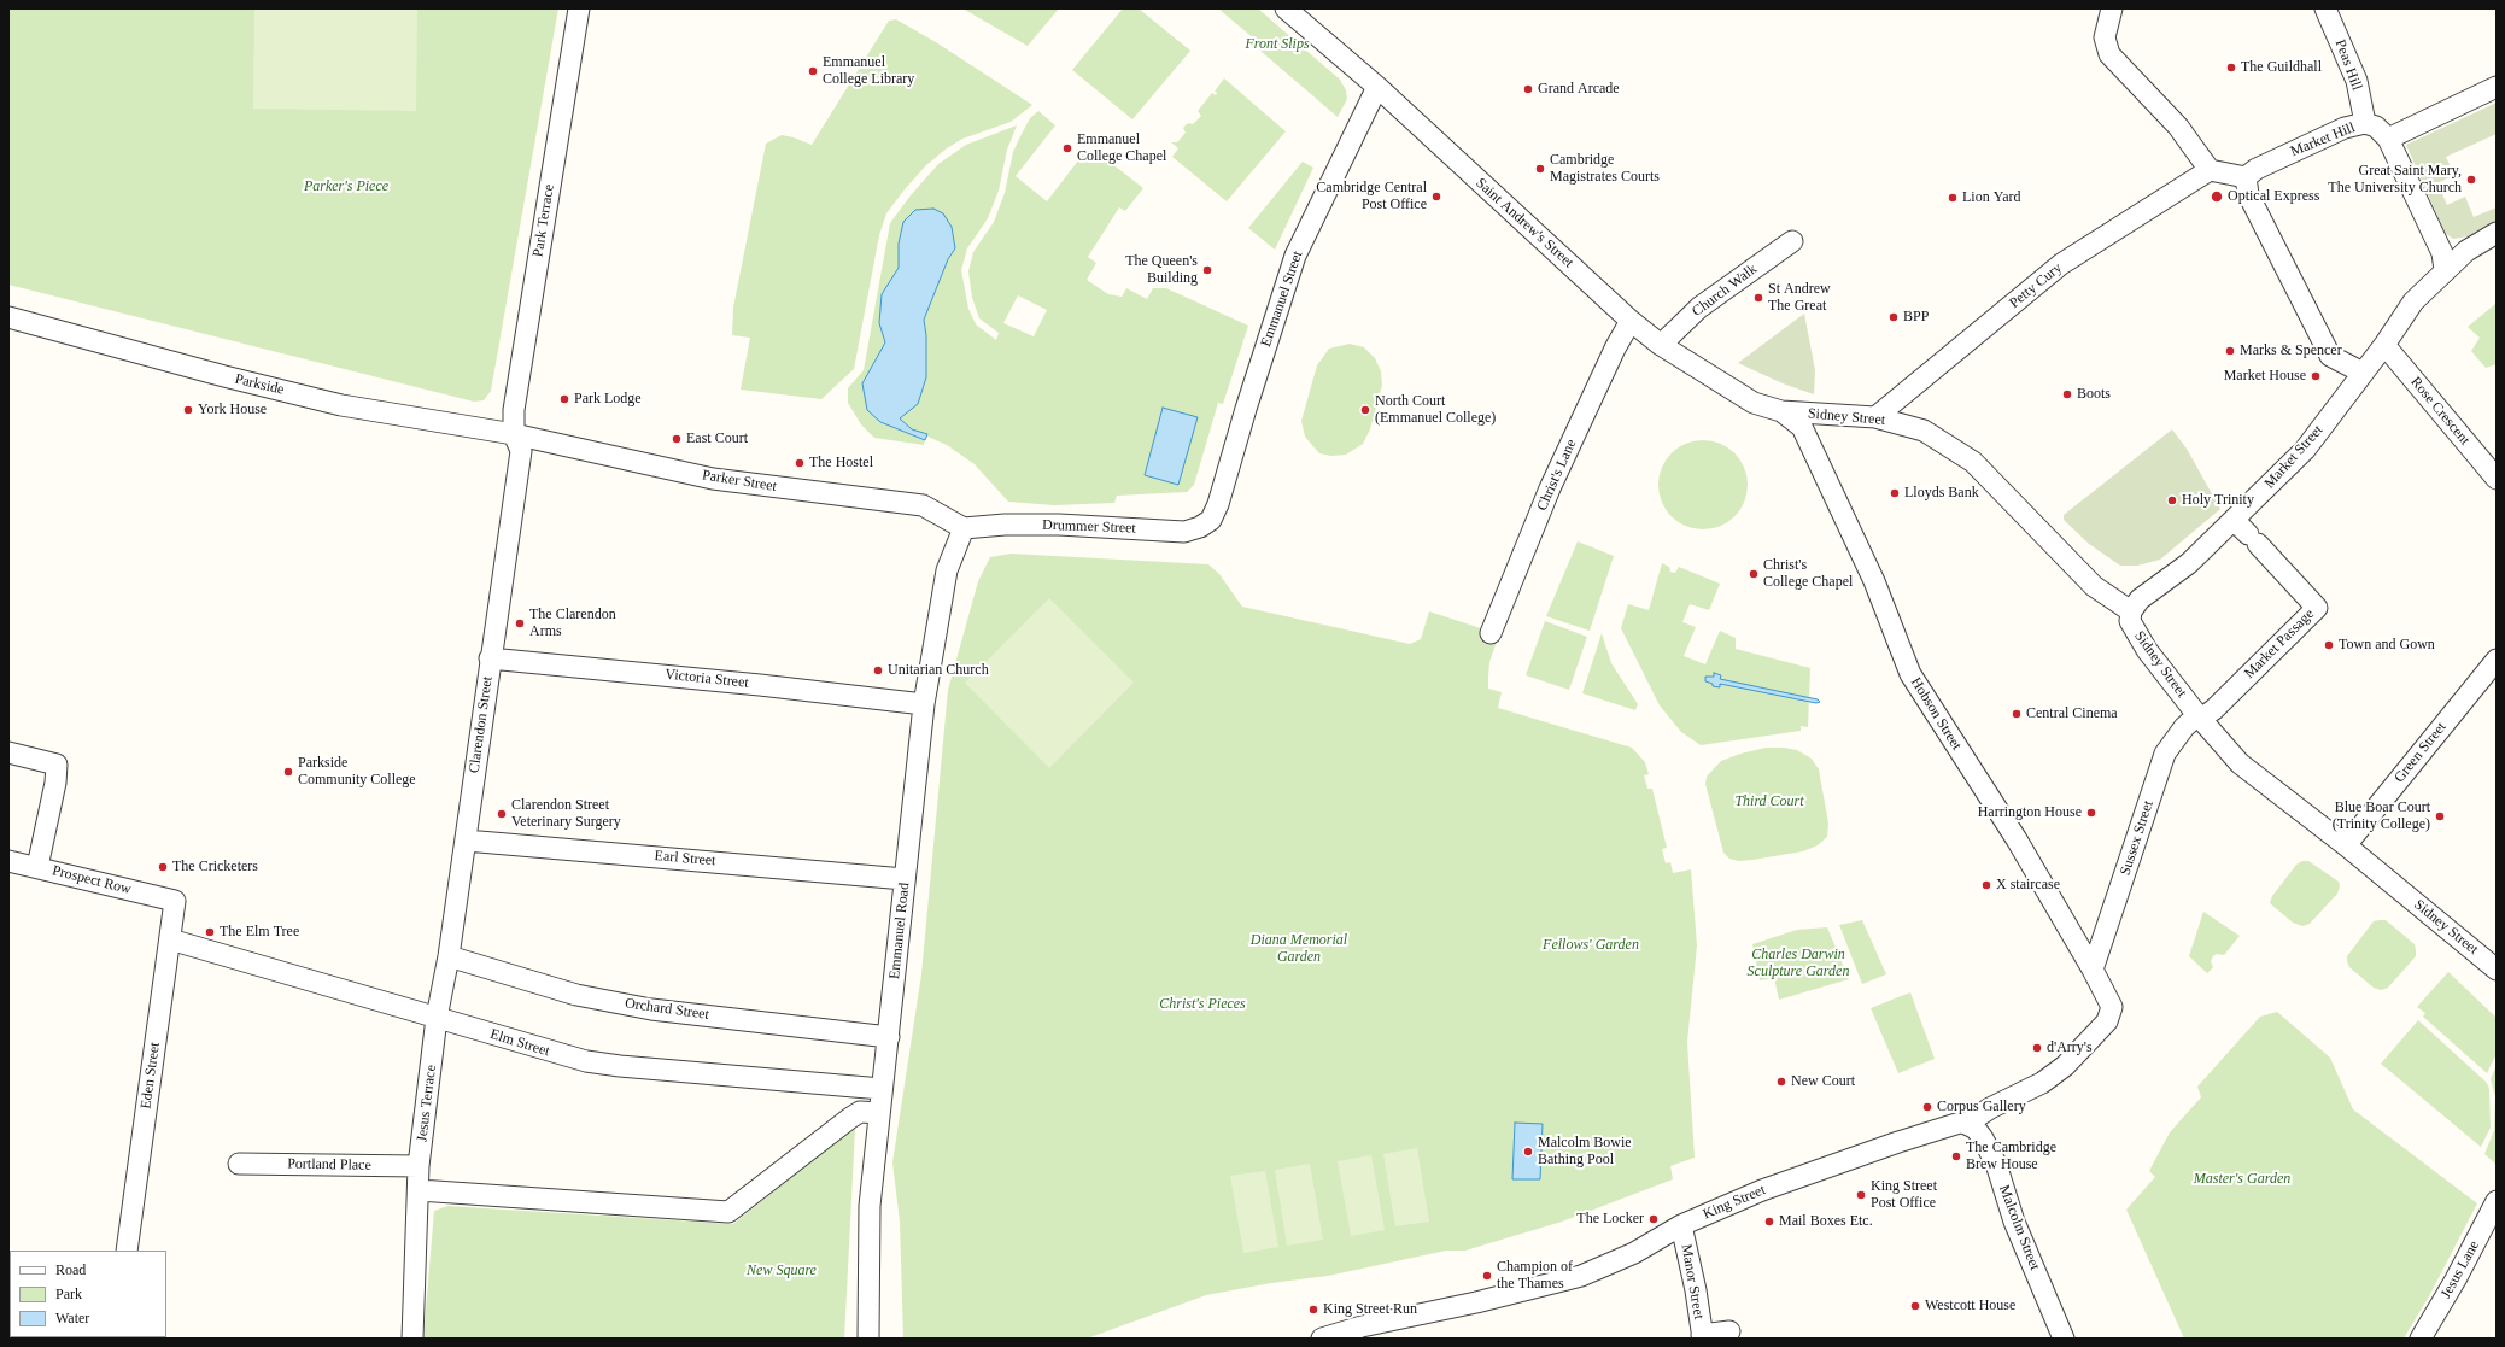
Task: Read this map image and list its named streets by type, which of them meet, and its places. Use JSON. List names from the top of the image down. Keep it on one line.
{"streets":{"street":["Peas Hill","Market Hill","Park Terrace","Saint Andrew's Street","Petty Cury","Church Walk","Emmanuel Street","Parkside","Rose Crescent","Sidney Street","Market Street","Christ's Lane","Parker Street","Drummer Street","Market Passage","Victoria Street","Hobson Street","Clarendon Street","Green Street","Sussex Street","Earl Street","Prospect Row","Emmanuel Road","Orchard Street","Elm Street","Eden Street","Jesus Terrace","Portland Place","King Street","Malcolm Street","Jesus Lane","Manor Street"]},"crossings":[["Peas Hill","Market Hill"],["Park Terrace","Parkside"],["Park Terrace","Parker Street"],["Park Terrace","Clarendon Street"],["Saint Andrew's Street","Church Walk"],["Saint Andrew's Street","Emmanuel Street"],["Saint Andrew's Street","Sidney Street"],["Saint Andrew's Street","Christ's Lane"],["Saint Andrew's Street","Hobson Street"],["Petty Cury","Sidney Street"],["Emmanuel Street","Drummer Street"],["Parkside","Parker Street"],["Parkside","Clarendon Street"],["Sidney Street","Market Street"],["Sidney Street","Market Passage"],["Sidney Street","Hobson Street"],["Sidney Street","Green Street"],["Sidney Street","Sussex Street"],["Market Street","Market Passage"],["Parker Street","Drummer Street"],["Parker Street","Clarendon Street"],["Parker Street","Emmanuel Road"],["Drummer Street","Emmanuel Road"],["Market Passage","Sussex Street"],["Victoria Street","Clarendon Street"],["Victoria Street","Emmanuel Road"],["Hobson Street","Sussex Street"],["Hobson Street","King Street"],["Clarendon Street","Earl Street"],["Clarendon Street","Orchard Street"],["Clarendon Street","Elm Street"],["Clarendon Street","Jesus Terrace"],["Earl Street","Emmanuel Road"],["Prospect Row","Eden Street"],["Emmanuel Road","Orchard Street"],["Emmanuel Road","Elm Street"],["Elm Street","Eden Street"],["Elm Street","Jesus Terrace"],["Jesus Terrace","Portland Place"],["King Street","Malcolm Street"],["King Street","Manor Street"]],"parks":["Front Slips","Parker's Piece","Third Court","Diana Memorial Garden","Fellows' Garden","Charles Darwin Sculpture Garden","Christ's Pieces","Master's Garden","New Square"],"places":["The Guildhall","Emmanuel College Library","Grand Arcade","Emmanuel College Chapel","Cambridge Magistrates Courts","Great Saint Mary, The University Church","Cambridge Central Post Office","Optical Express","Lion Yard","The Queen's Building","St Andrew The Great","BPP","Marks & Spencer","Market House","Boots","Park Lodge","York House","North Court (Emmanuel College)","East Court","The Hostel","Lloyds Bank","Holy Trinity","Christ's College Chapel","The Clarendon Arms","Town and Gown","Unitarian Church","Central Cinema","Parkside Community College","Harrington House","Clarendon Street Veterinary Surgery","Blue Boar Court (Trinity College)","The Cricketers","X staircase","The Elm Tree","d'Arry's","New Court","Corpus Gallery","Malcolm Bowie Bathing Pool","The Cambridge Brew House","King Street Post Office","The Locker","Mail Boxes Etc.","Champion of the Thames","Westcott House","King Street Run"],"legend":["Road","Park","Water"]}
